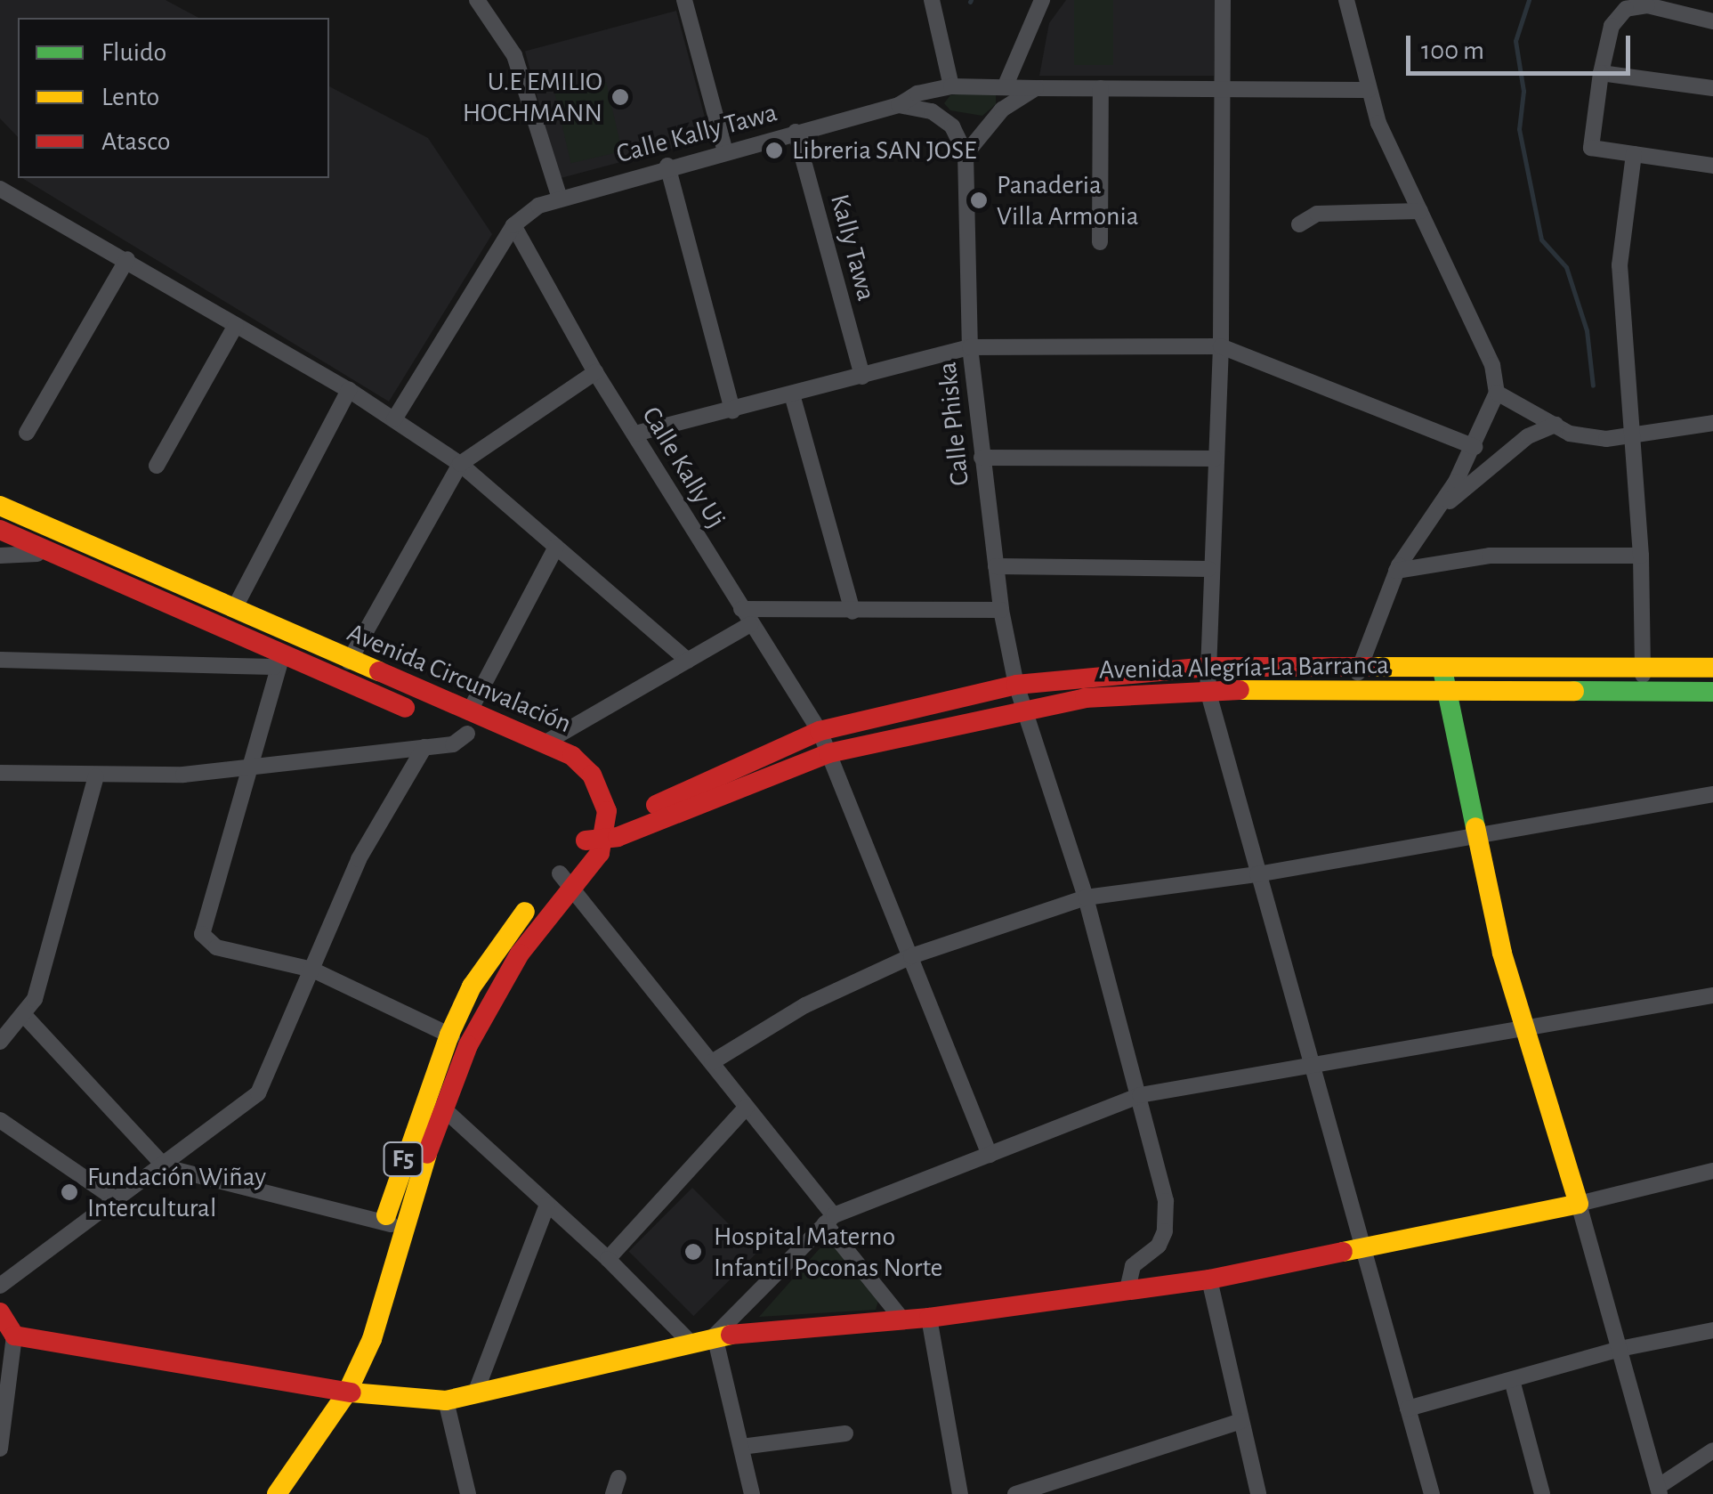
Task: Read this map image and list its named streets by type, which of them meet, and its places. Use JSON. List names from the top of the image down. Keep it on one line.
{"streets":{"main road":["Avenida Alegría-La Barranca","Avenida Circunvalación","F5"],"street":["Calle Kally Tawa","Kally Tawa","Calle Phiska","Calle Kally Uj"]},"crossings":[["Calle Kally Tawa","Kally Tawa"],["Calle Kally Tawa","Calle Kally Uj"],["Calle Phiska","Avenida Alegría-La Barranca"],["Calle Kally Uj","Avenida Alegría-La Barranca"],["Avenida Alegría-La Barranca","Avenida Circunvalación"],["Avenida Alegría-La Barranca","F5"],["Avenida Circunvalación","F5"]],"places":["U.E EMILIO HOCHMANN","Libreria SAN JOSE","Panaderia Villa Armonia","Fundación Wiñay Intercultural","Hospital Materno Infantil Poconas Norte"],"legend":["Fluido","Lento","Atasco"],"scale_bar":"100 m"}
